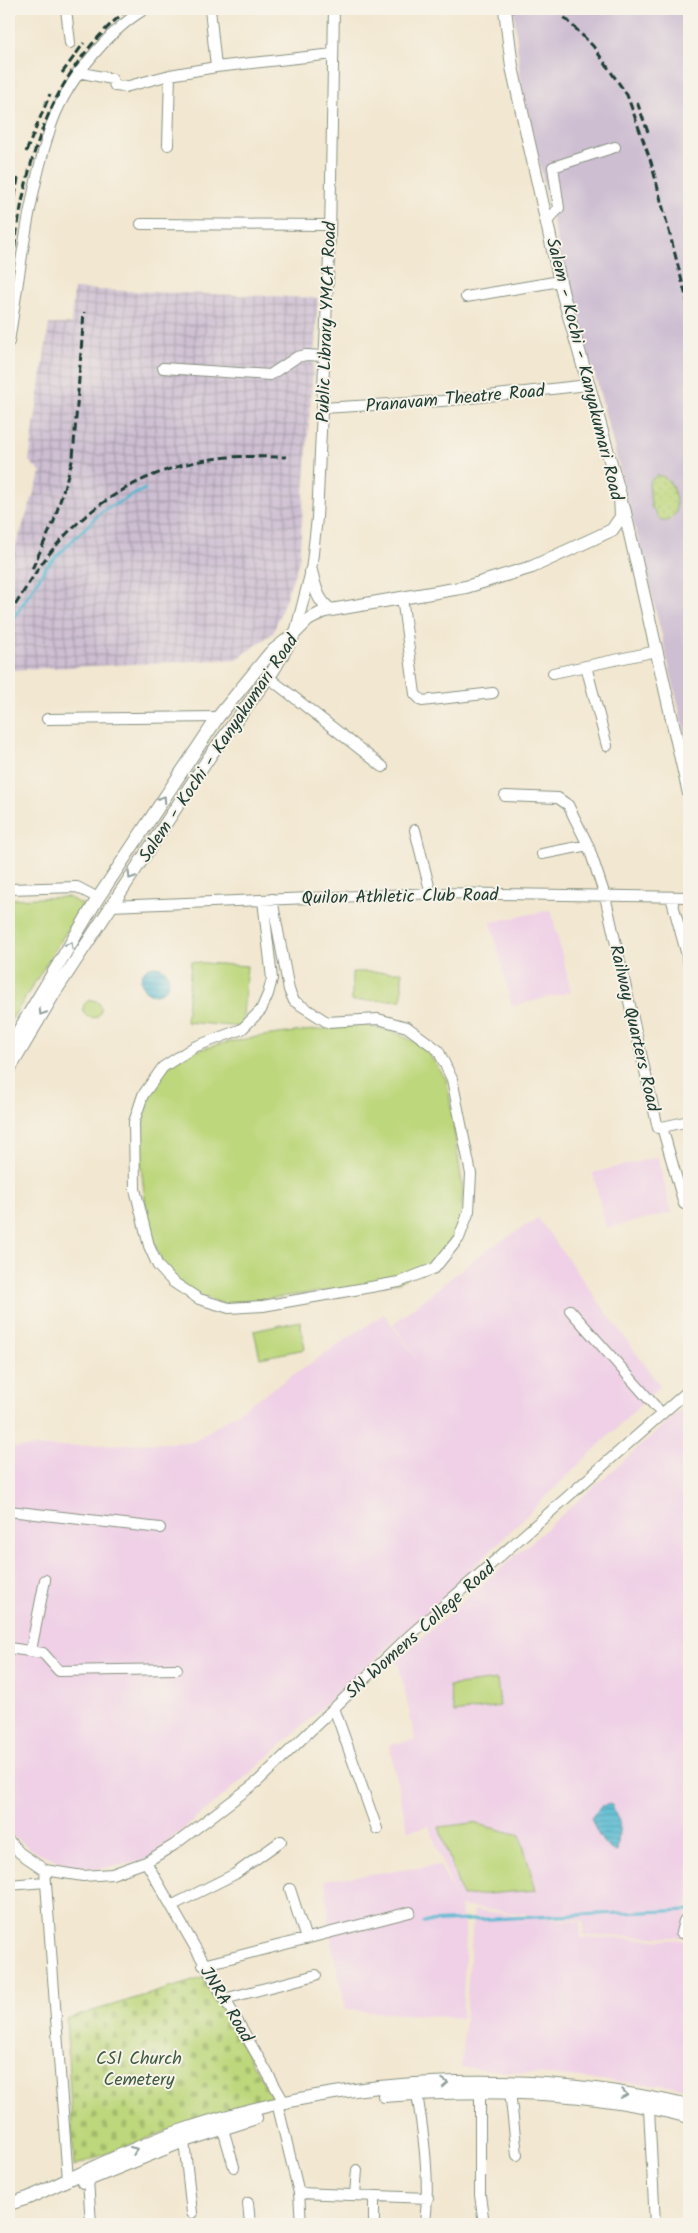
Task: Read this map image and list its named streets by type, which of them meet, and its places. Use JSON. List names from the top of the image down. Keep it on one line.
{"streets":{"main road":["Salem - Kochi - Kanyakumari Road"],"street":["Public Library YMCA Road","Pranavam Theatre Road","Quilon Athletic Club Road","Railway Quarters Road","SN Womens College Road","JNRA Road"]},"crossings":[["Public Library YMCA Road","Salem - Kochi - Kanyakumari Road"],["Public Library YMCA Road","Pranavam Theatre Road"],["Salem - Kochi - Kanyakumari Road","Pranavam Theatre Road"],["Salem - Kochi - Kanyakumari Road","Quilon Athletic Club Road"],["Quilon Athletic Club Road","Railway Quarters Road"],["SN Womens College Road","JNRA Road"]],"parks":["CSI Church Cemetery"]}
